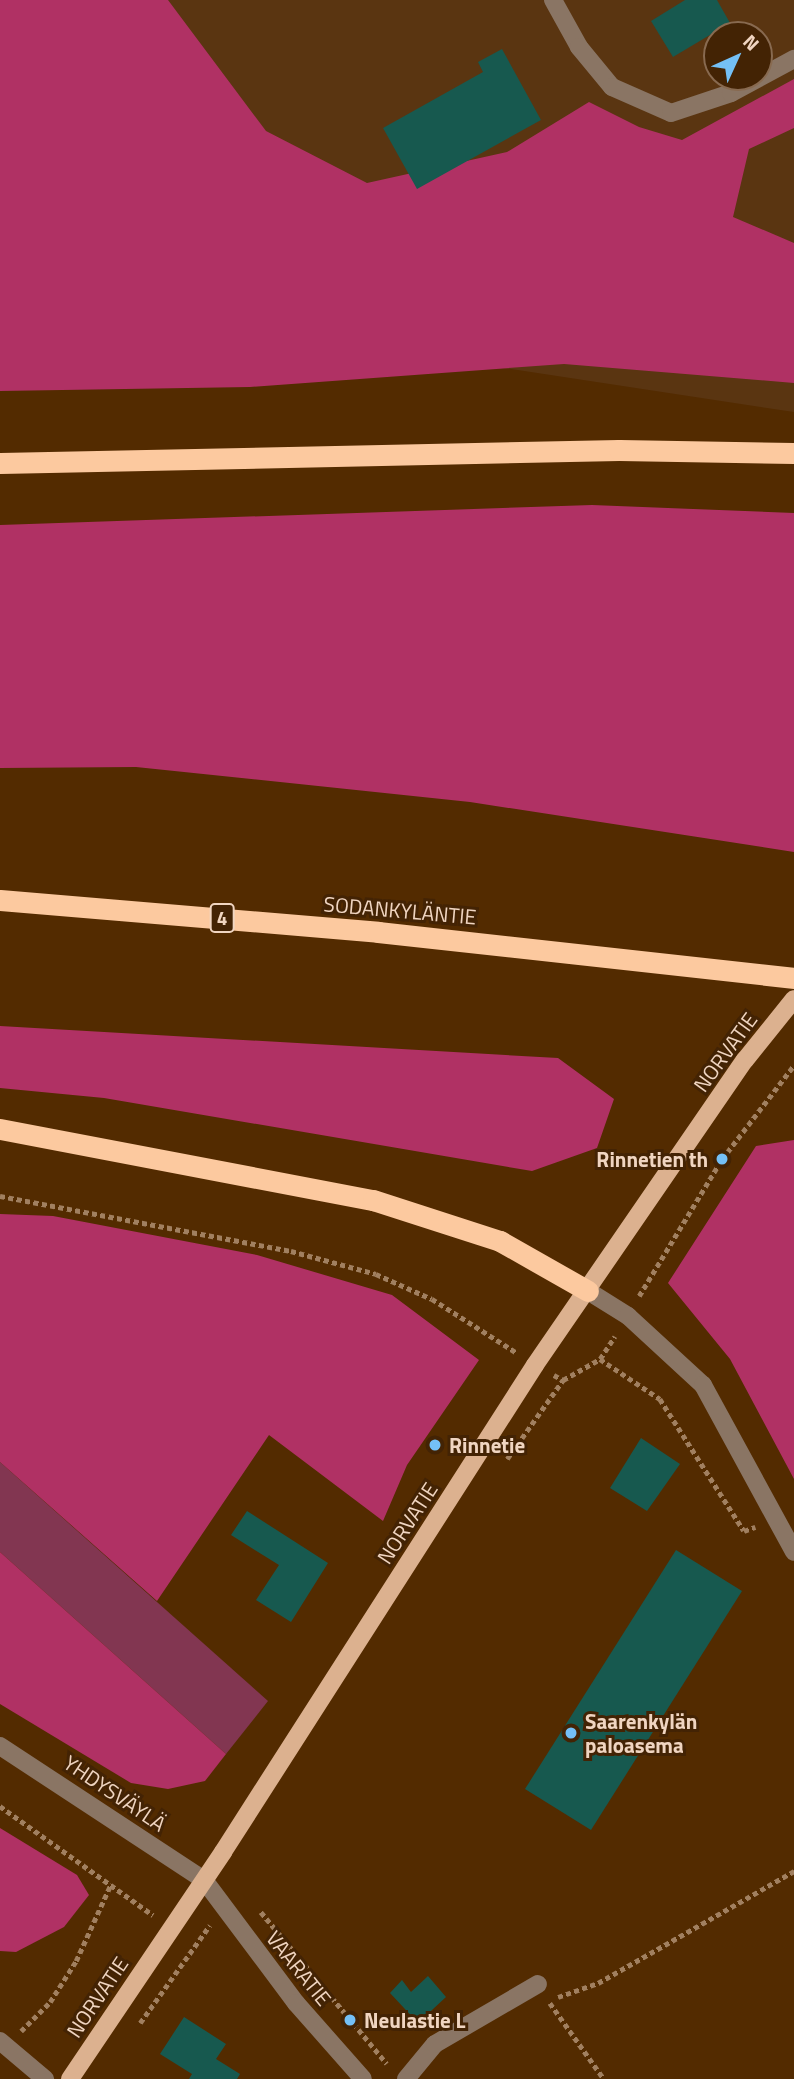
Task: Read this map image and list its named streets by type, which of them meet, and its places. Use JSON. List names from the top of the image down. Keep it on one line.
{"streets":{"highway":["SODANKYLÄNTIE","4"],"main road":["NORVATIE"],"street":["YHDYSVÄYLÄ","VAARATIE"]},"crossings":[["NORVATIE","YHDYSVÄYLÄ"],["NORVATIE","VAARATIE"],["YHDYSVÄYLÄ","VAARATIE"]],"places":["Rinnetien th","Rinnetie","Saarenkylän paloasema","Neulastie L"],"north":"top right"}
